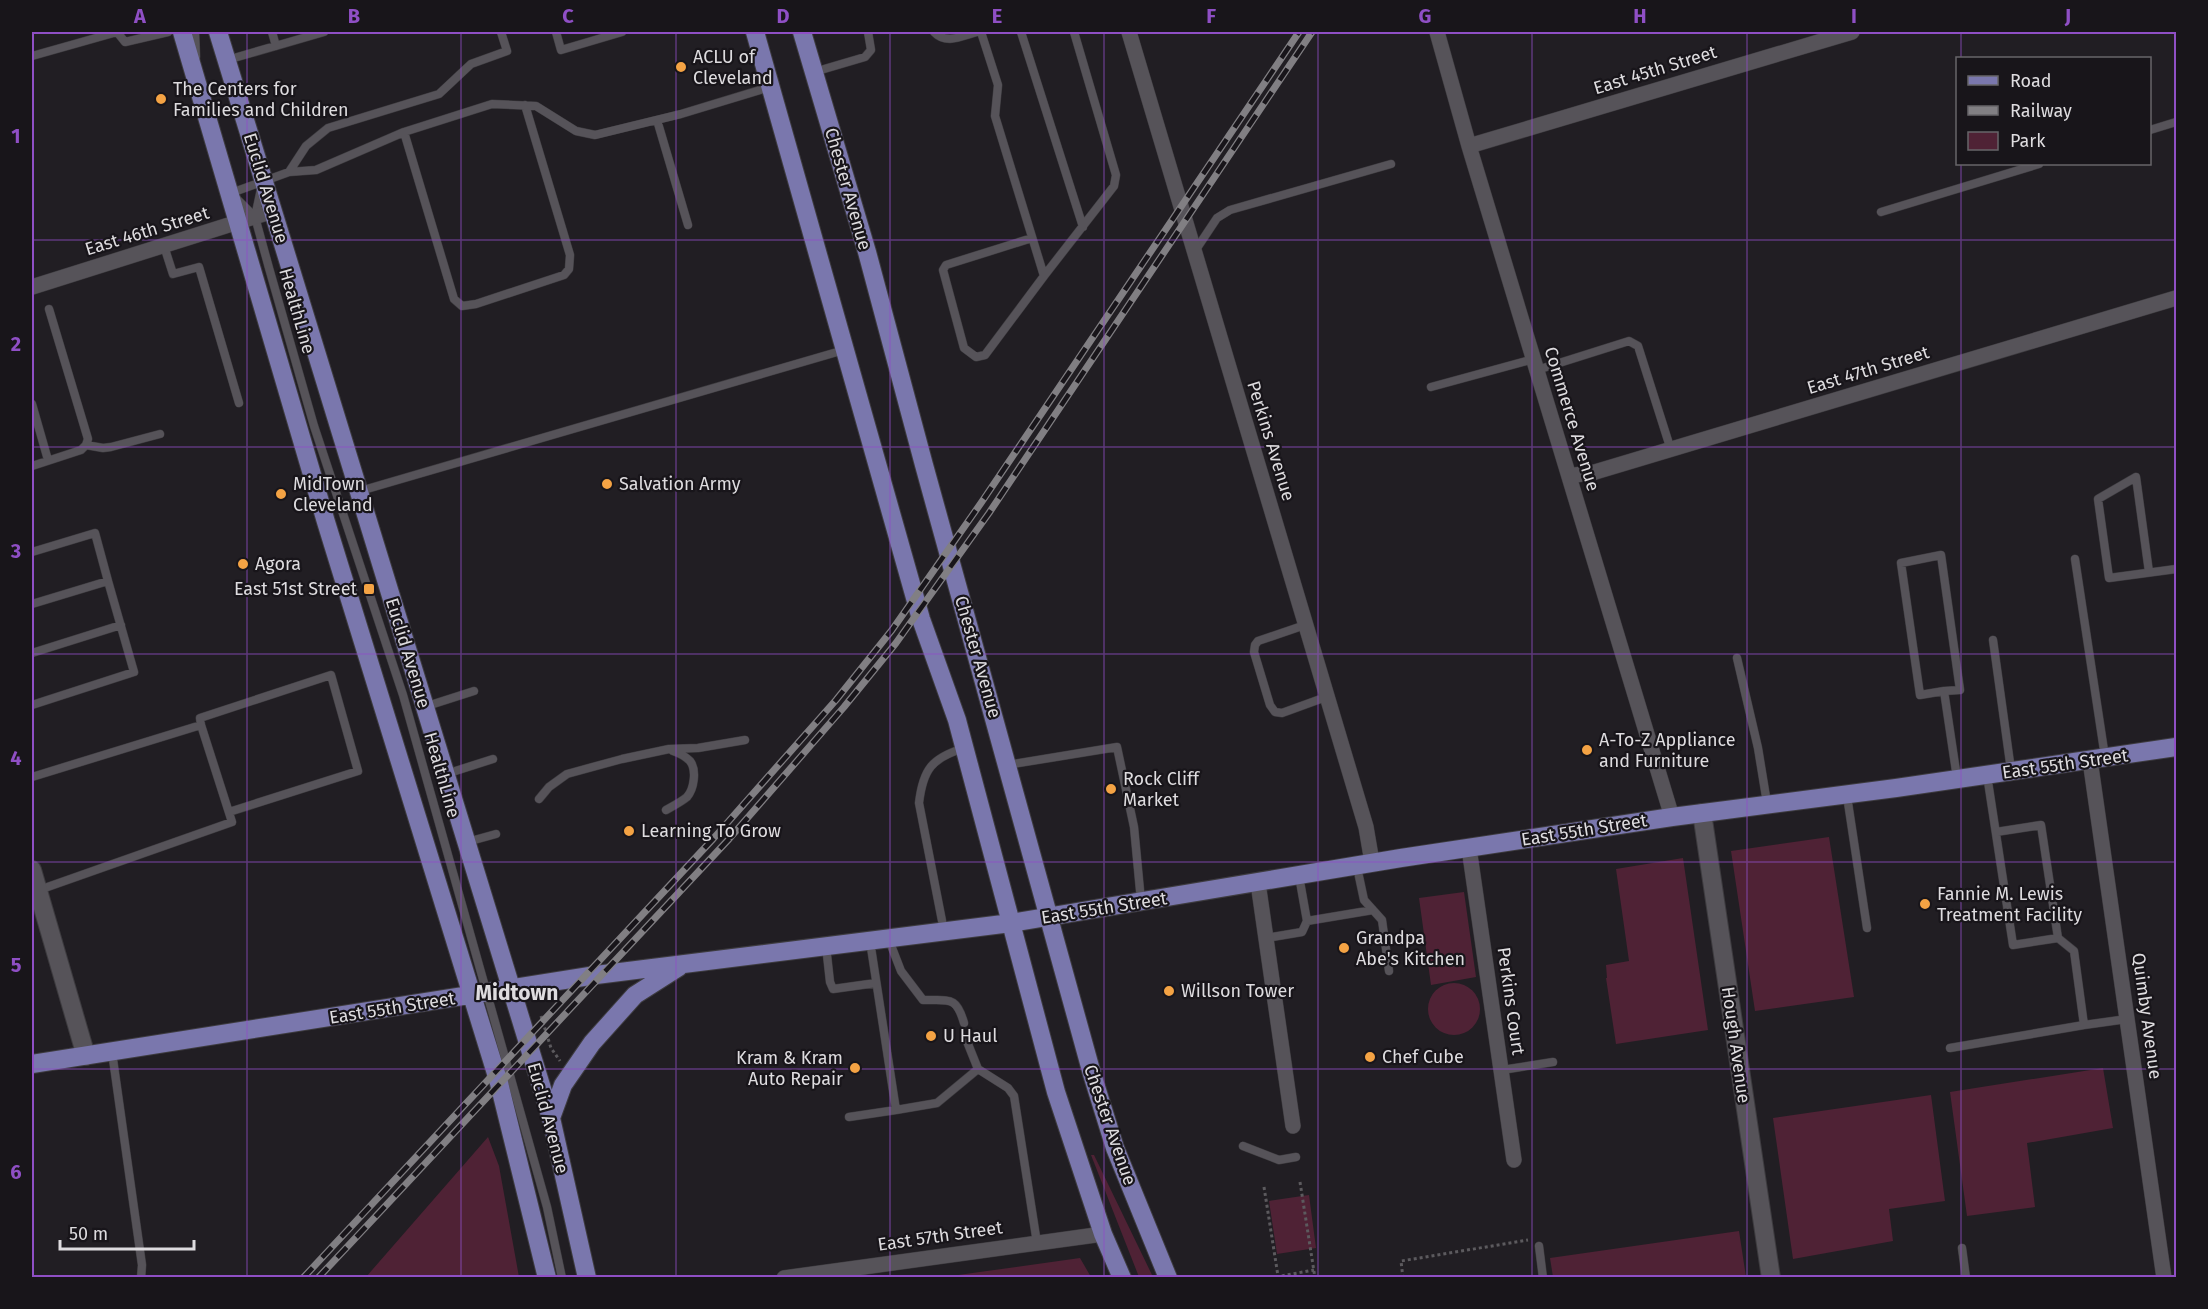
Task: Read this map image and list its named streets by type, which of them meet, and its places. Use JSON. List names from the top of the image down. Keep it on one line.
{"streets":{"main road":["Euclid Avenue","Chester Avenue","East 55th Street"],"street":["East 45th Street","East 46th Street","East 47th Street","Commerce Avenue","Perkins Avenue","Perkins Court","Quimby Avenue","Hough Avenue","East 57th Street"]},"crossings":[["East 45th Street","Commerce Avenue"],["Euclid Avenue","East 46th Street"],["Euclid Avenue","East 55th Street"],["Chester Avenue","East 55th Street"],["East 47th Street","Commerce Avenue"],["Commerce Avenue","East 55th Street"],["Perkins Avenue","East 55th Street"],["East 55th Street","Perkins Court"],["East 55th Street","Quimby Avenue"],["East 55th Street","Hough Avenue"]],"districts":["Midtown"],"places":{"other":["ACLU of Cleveland","The Centers for Families and Children","Salvation Army","MidTown Cleveland","Agora","A-To-Z Appliance and Furniture","Rock Cliff Market","Learning To Grow","Fannie M. Lewis Treatment Facility","Grandpa Abe's Kitchen","Willson Tower","U Haul","Chef Cube","Kram & Kram Auto Repair"],"transit":["East 51st Street"]},"legend":["Road","Railway","Park"],"scale_bar":"50 m","grid":{"columns":["A","B","C","D","E","F","G","H","I","J"],"rows":["1","2","3","4","5","6"]}}
